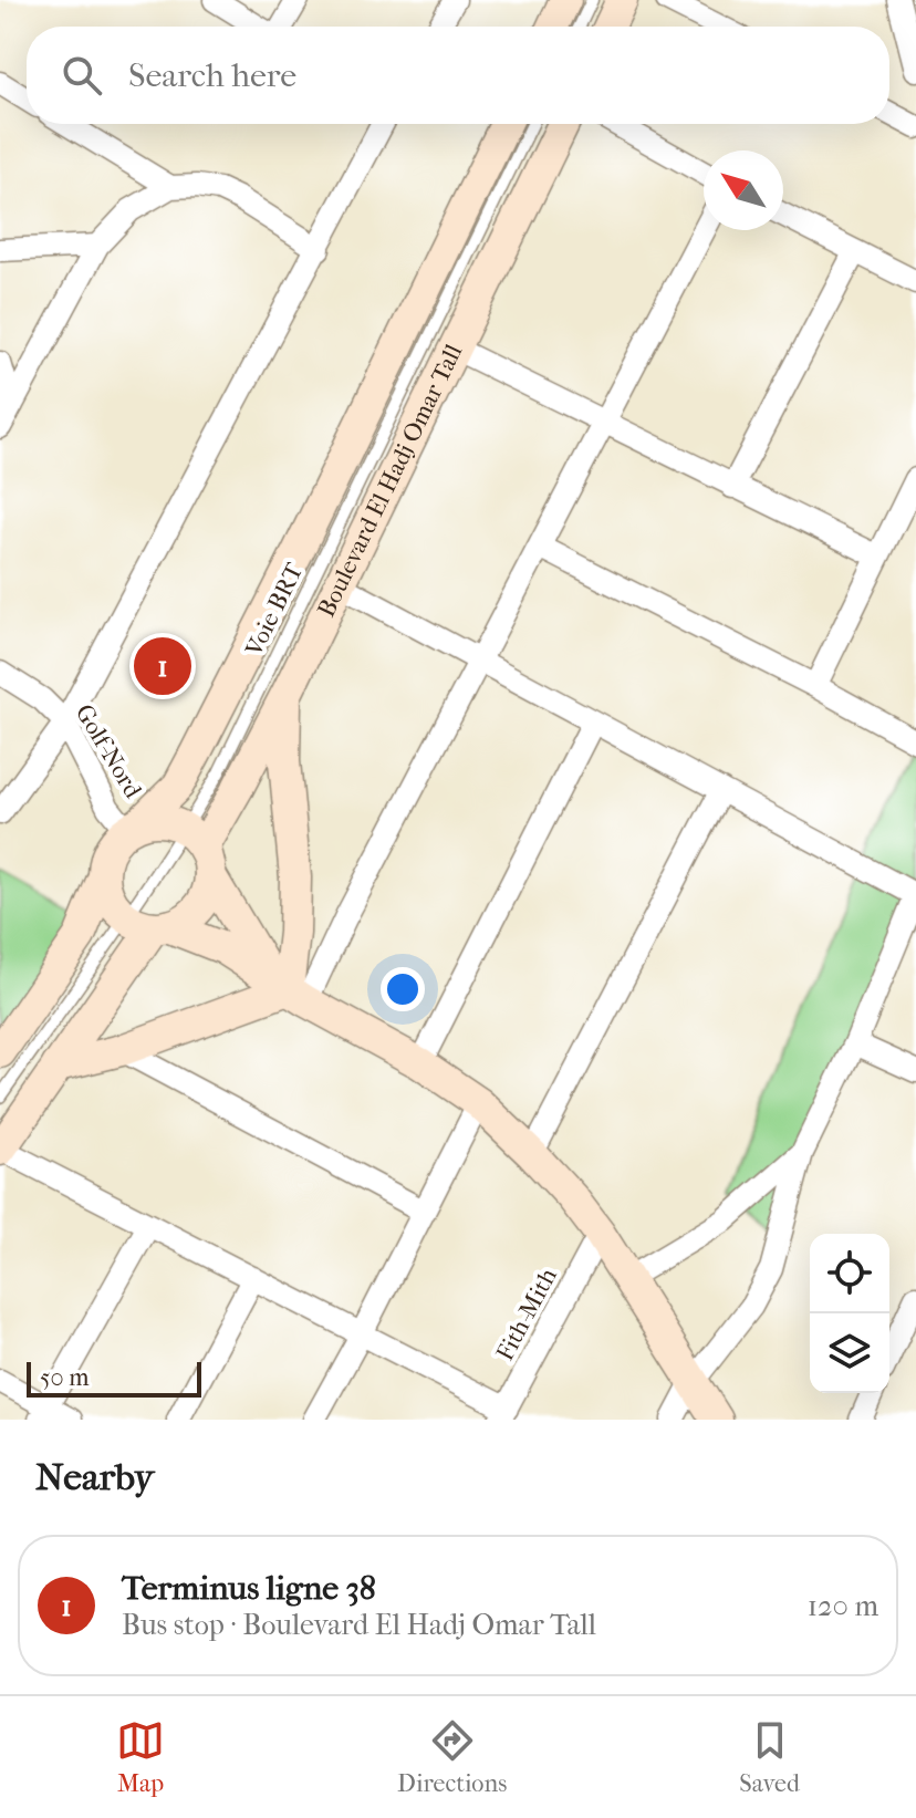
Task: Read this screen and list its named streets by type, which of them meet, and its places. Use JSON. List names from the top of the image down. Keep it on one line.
{"streets":{"main road":["Boulevard El Hadj Omar Tall"],"street":["Golf-Nord","Fith-Mith"],"lane":["Voie BRT"]},"crossings":[["Boulevard El Hadj Omar Tall","Voie BRT"],["Boulevard El Hadj Omar Tall","Golf-Nord"],["Voie BRT","Golf-Nord"]],"scale_bar":"50 m","north":"top left","page":{"search":"Search here","pins":"1","scale":"50 m","heading":"Nearby","list":[{"mark":"1","name":"Terminus ligne 38","note":"Bus stop · Boulevard El Hadj Omar Tall","value":"120 m"}],"nav":["Map","Directions","Saved"]}}
